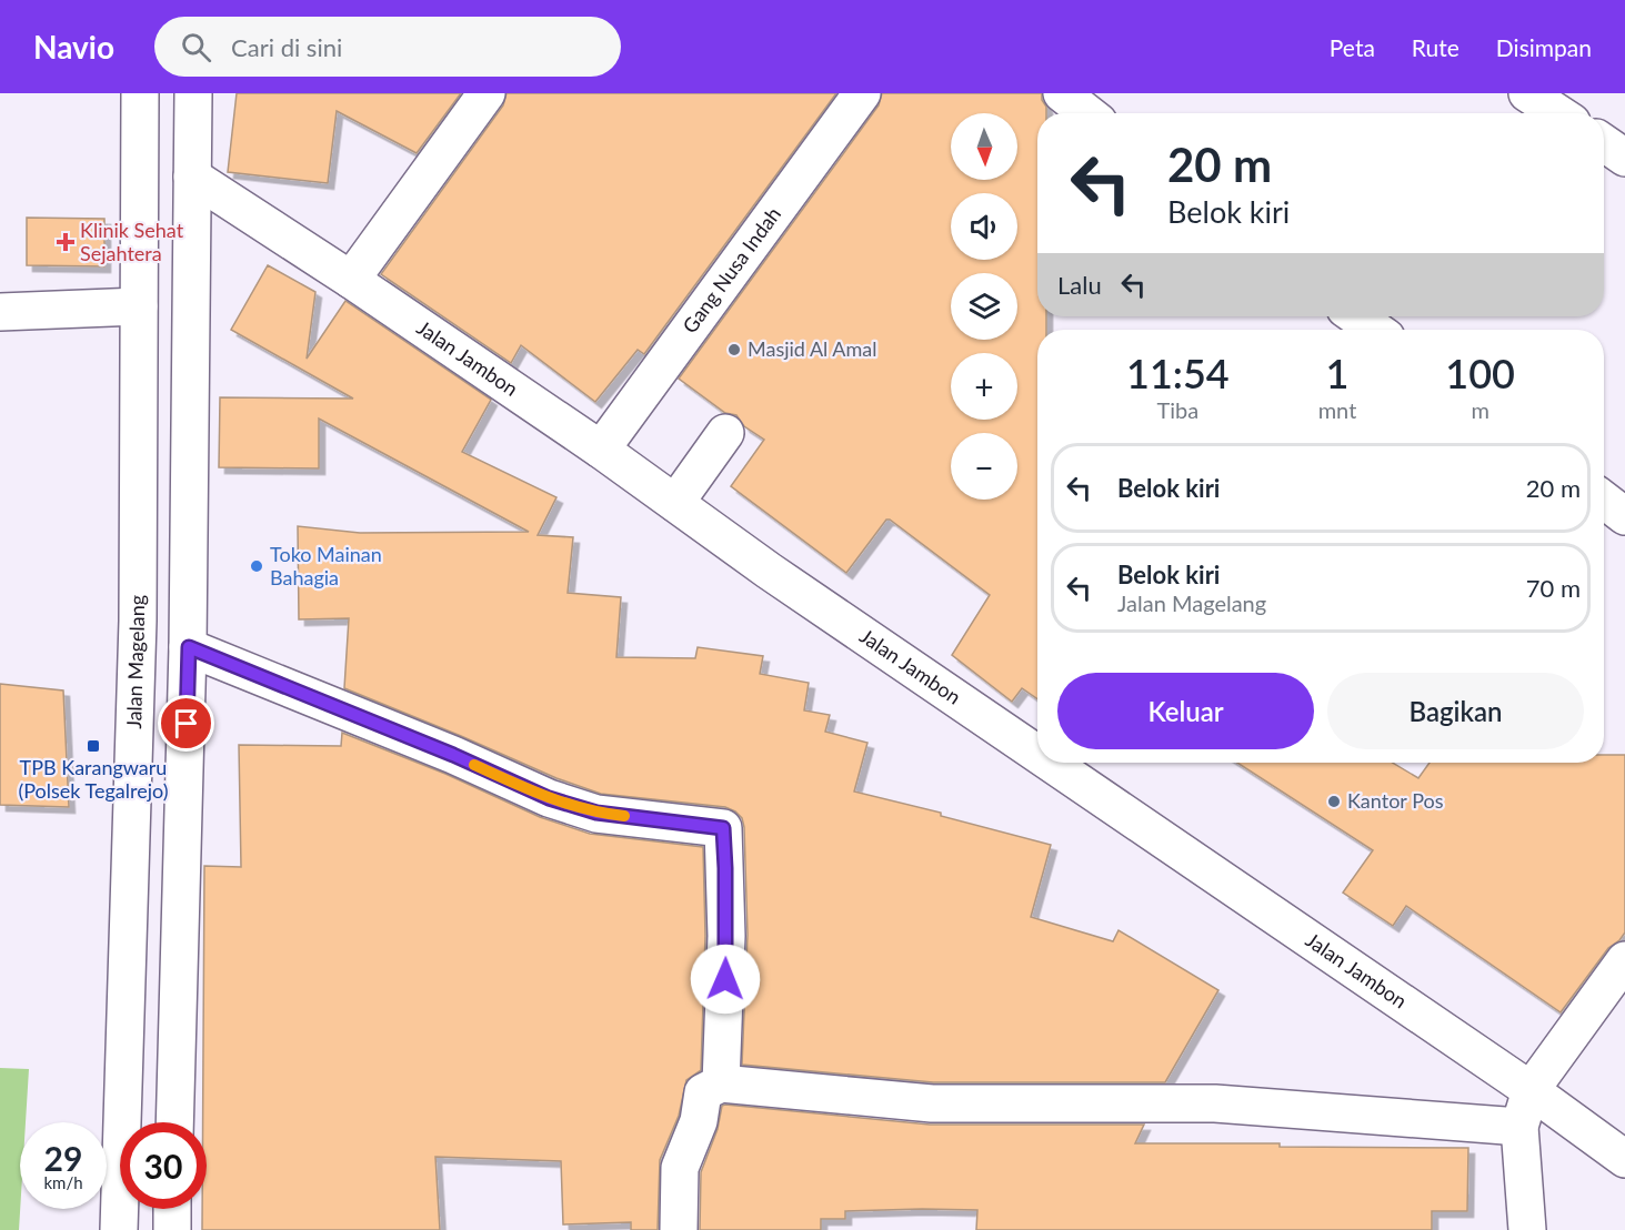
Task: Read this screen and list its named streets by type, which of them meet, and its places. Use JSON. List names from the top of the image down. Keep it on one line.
{"streets":{"main road":["Gang Nusa Indah","Jalan Jambon","Jalan Magelang"]},"crossings":[["Gang Nusa Indah","Jalan Jambon"]],"places":{"health":["Klinik Sehat Sejahtera"],"other":["Masjid Al Amal","Toko Mainan Bahagia","Kantor Pos"],"transit":["TPB Karangwaru (Polsek Tegalrejo)"]},"north":"bottom","page":{"header":"Navio","search":"Cari di sini","nav":["Peta","Rute","Disimpan"],"map_buttons":["+","−"],"turn":["20 m","Belok kiri"],"then":"Lalu","eta":["11:54","Tiba","1","mnt","100","m"],"list":[{"name":"Belok kiri","value":"20 m"},{"name":"Belok kiri","note":"Jalan Magelang","value":"70 m"}],"buttons":["Keluar","Bagikan"],"speed":"29 km/h","limit":"30"}}
